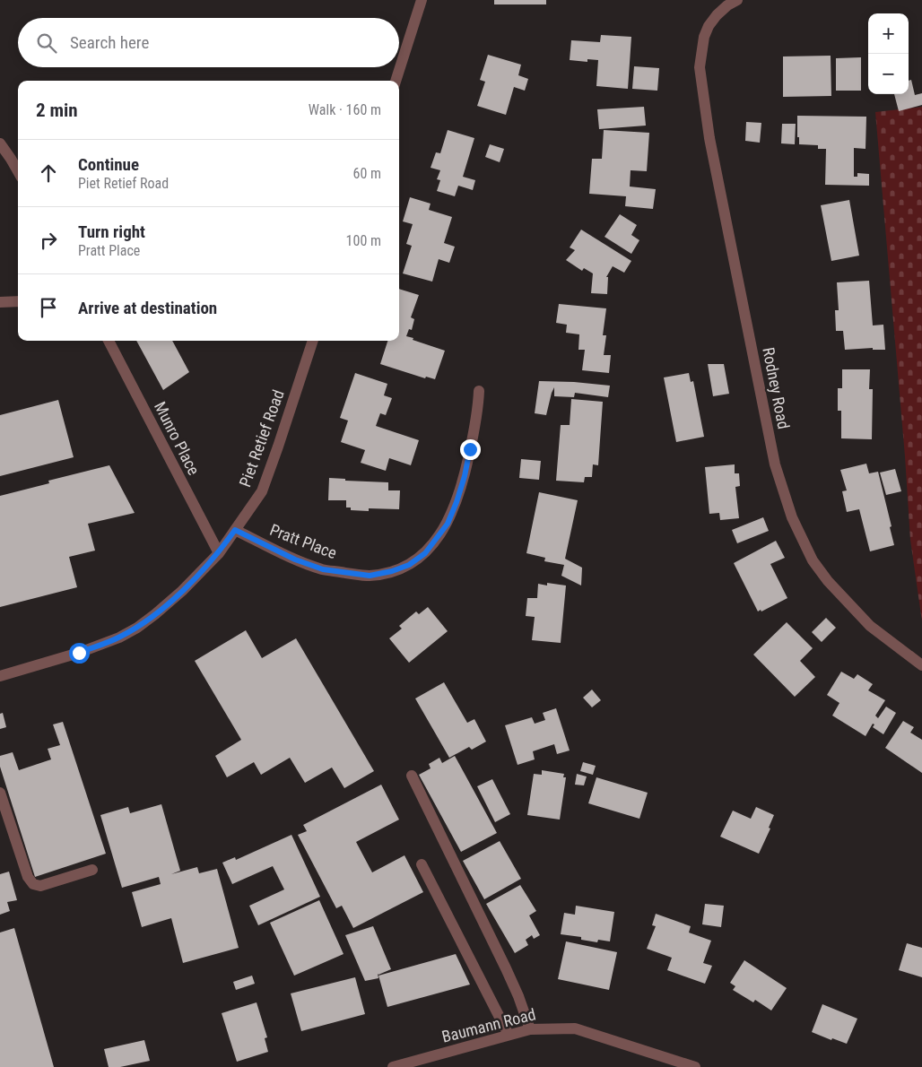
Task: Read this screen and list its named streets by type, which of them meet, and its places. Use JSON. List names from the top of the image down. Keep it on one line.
{"streets":{"street":["Rodney Road","Munro Place","Piet Retief Road","Pratt Place","Baumann Road"]},"crossings":[["Munro Place","Piet Retief Road"],["Piet Retief Road","Pratt Place"]],"page":{"map_buttons":["+","−"],"search":"Search here","heading":["2 min","Walk · 160 m"],"list":[["Continue","Piet Retief Road","60 m"],["Turn right","Pratt Place","100 m"],"Arrive at destination"]}}
